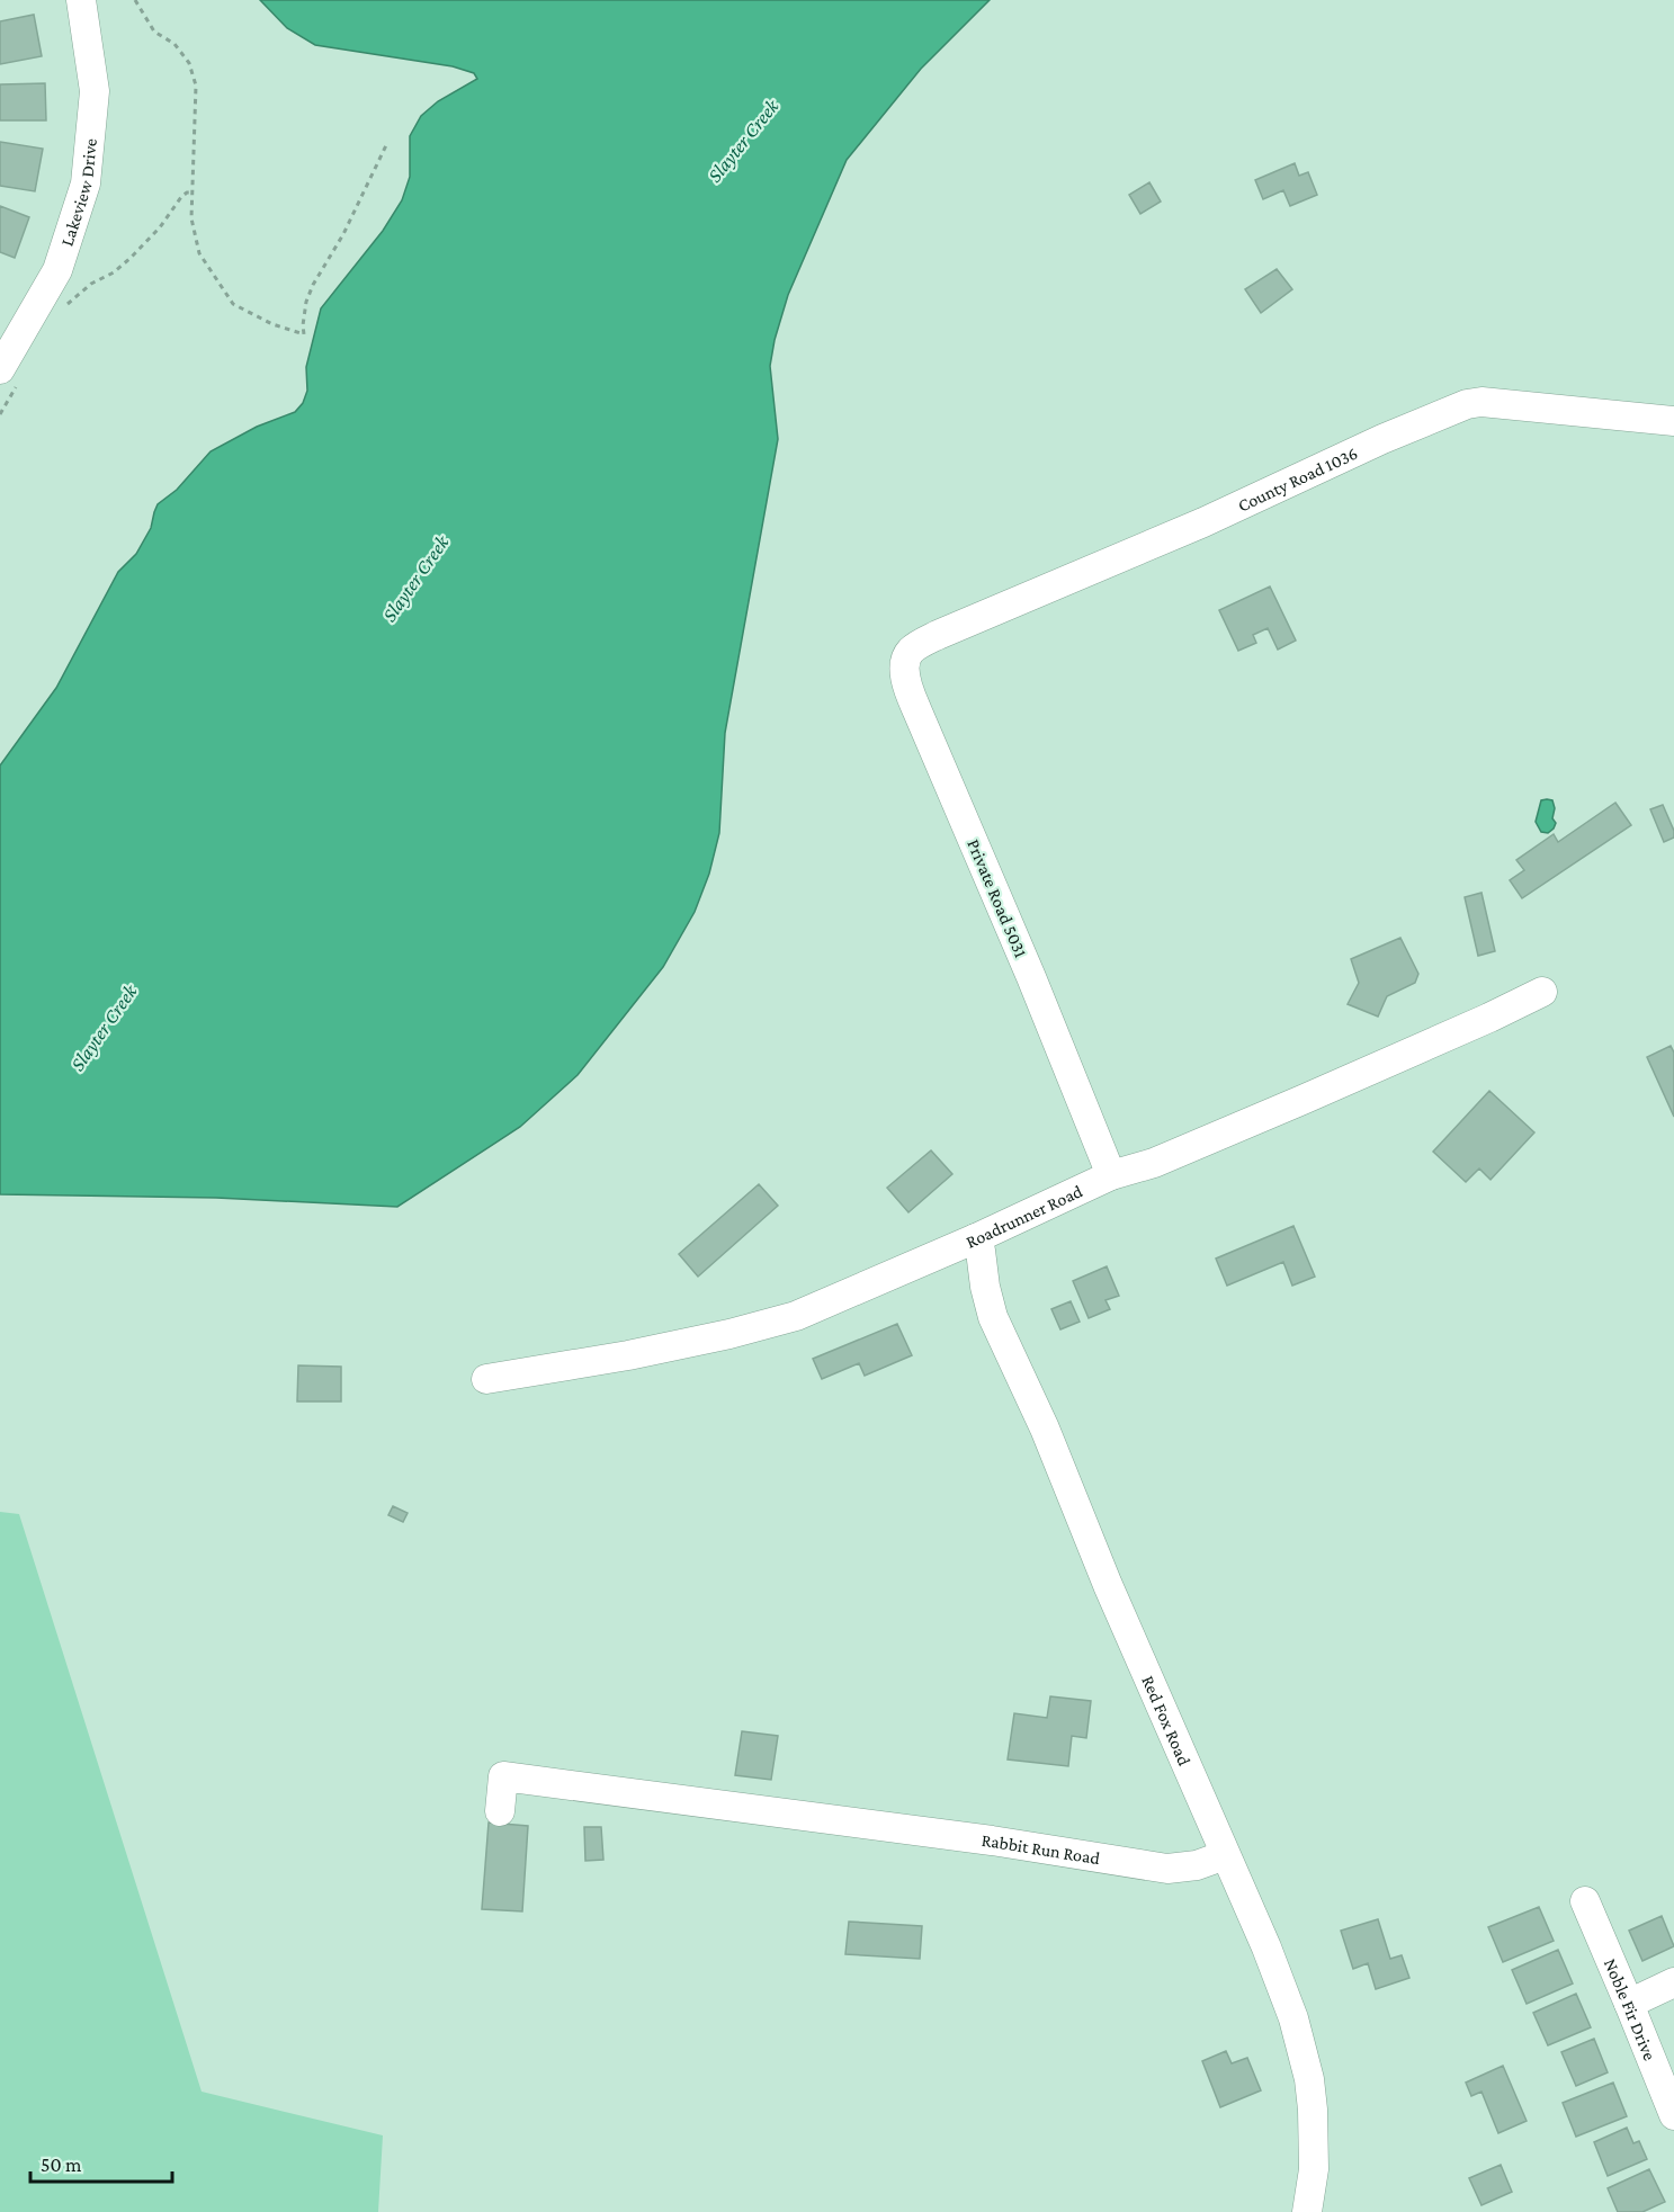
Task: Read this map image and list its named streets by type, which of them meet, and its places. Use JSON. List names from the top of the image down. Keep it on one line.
{"streets":{"street":["Lakeview Drive","County Road 1036","Private Road 5031","Roadrunner Road","Red Fox Road","Rabbit Run Road","Noble Fir Drive"]},"crossings":[["County Road 1036","Private Road 5031"],["Private Road 5031","Roadrunner Road"],["Roadrunner Road","Red Fox Road"],["Red Fox Road","Rabbit Run Road"]],"water":["Slayter Creek"],"scale_bar":"50 m"}
